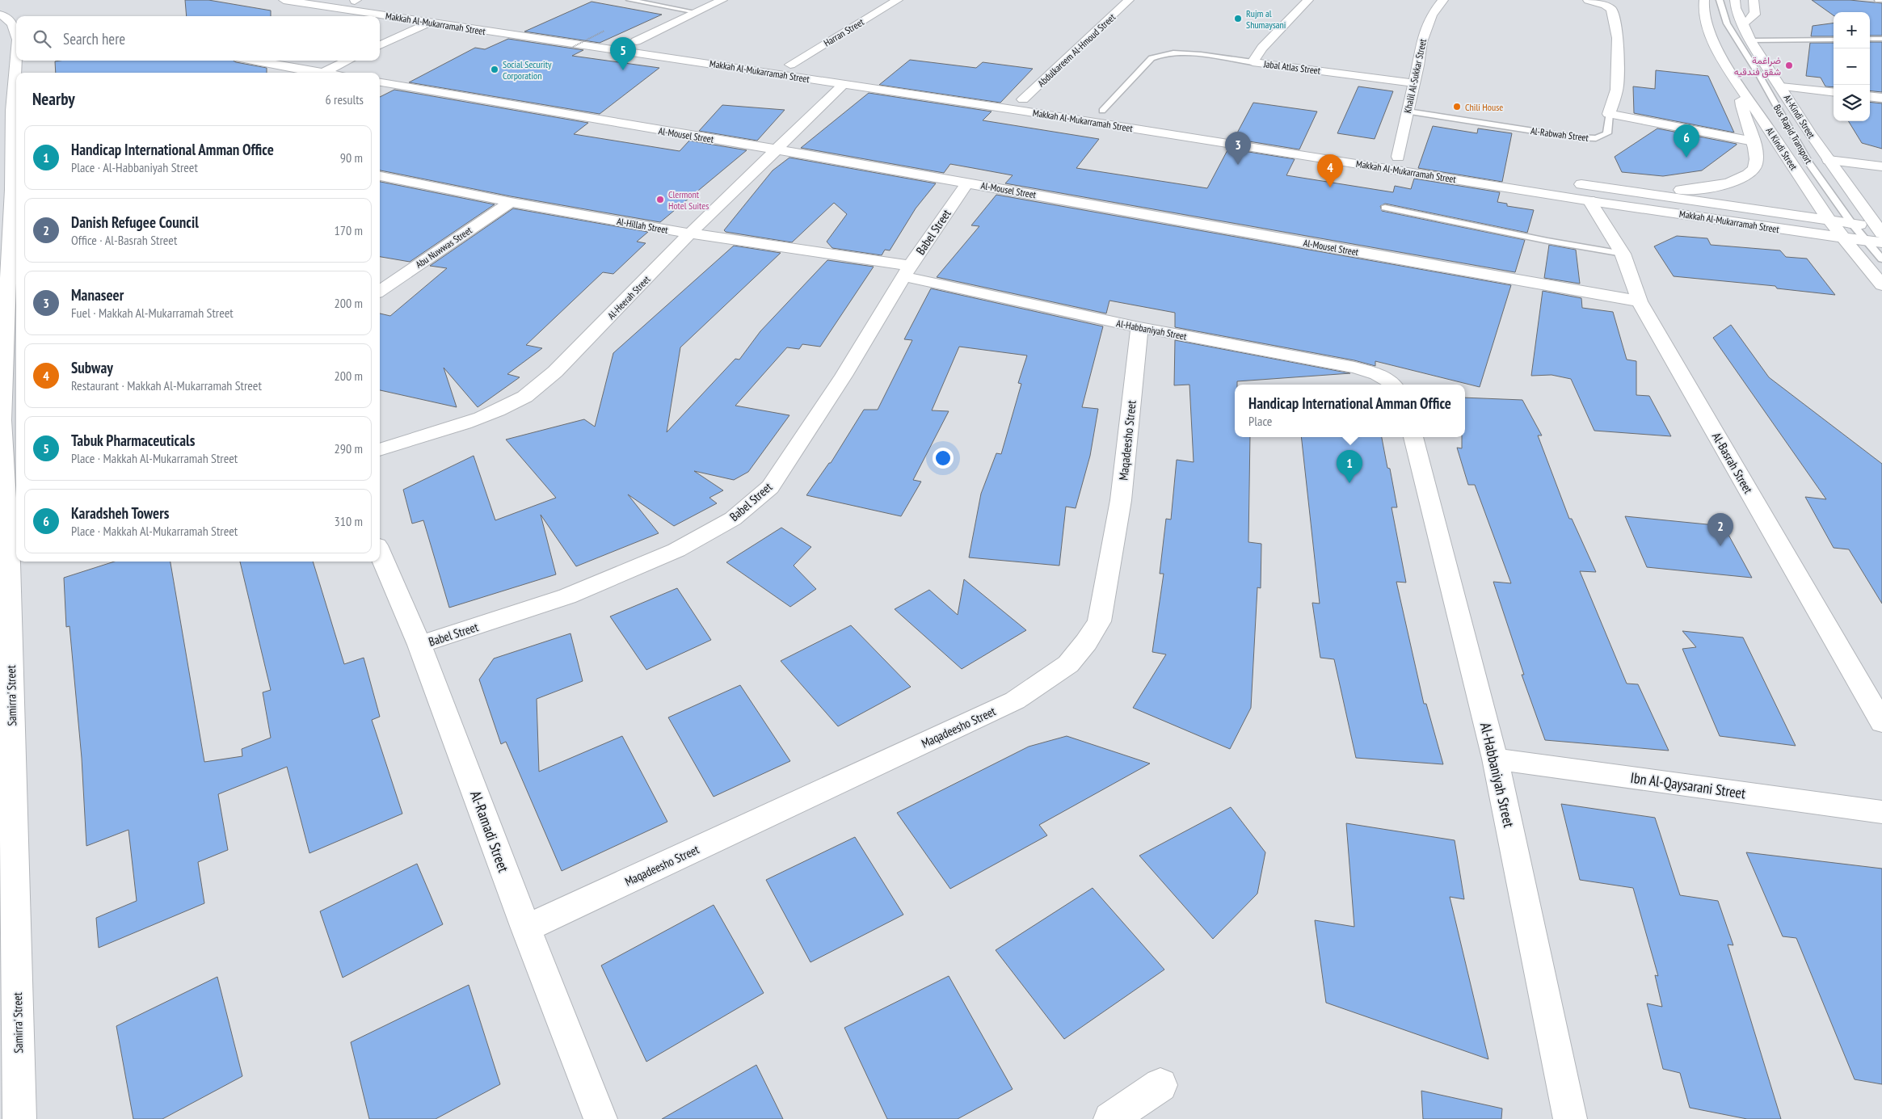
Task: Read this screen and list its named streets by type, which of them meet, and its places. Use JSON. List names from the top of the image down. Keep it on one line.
{"streets":{"street":["Makkah Al-Mukarramah Street","Harran Street","Abdulkareem Al-Hmoud Street","Jabal Atlas Street","Khalil Al-Sukkar Street","Al-Kindi Street","Al-Rabwah Street","Al-Mousel Street","Al Kindi Street","Al-Hillah Street","Babel Street","Abu Nuwwas Street","Al-Heerah Street","Al-Habbaniyah Street","Maqadeesho Street","Al-Basrah Street","Samirra' Street","Ibn Al-Qaysarani Street","Al-Ramadi Street"],"lane":["Bus Rapid Transport"]},"crossings":[["Makkah Al-Mukarramah Street","Harran Street"],["Makkah Al-Mukarramah Street","Abdulkareem Al-Hmoud Street"],["Makkah Al-Mukarramah Street","Khalil Al-Sukkar Street"],["Makkah Al-Mukarramah Street","Al-Kindi Street"],["Makkah Al-Mukarramah Street","Bus Rapid Transport"],["Makkah Al-Mukarramah Street","Al Kindi Street"],["Makkah Al-Mukarramah Street","Al-Heerah Street"],["Makkah Al-Mukarramah Street","Al-Basrah Street"],["Jabal Atlas Street","Khalil Al-Sukkar Street"],["Khalil Al-Sukkar Street","Al-Rabwah Street"],["Al-Kindi Street","Bus Rapid Transport"],["Al-Mousel Street","Babel Street"],["Al-Mousel Street","Al-Heerah Street"],["Al-Mousel Street","Al-Basrah Street"],["Al-Hillah Street","Babel Street"],["Al-Hillah Street","Abu Nuwwas Street"],["Al-Hillah Street","Al-Heerah Street"],["Al-Hillah Street","Al-Habbaniyah Street"],["Babel Street","Al-Habbaniyah Street"],["Babel Street","Al-Ramadi Street"],["Al-Habbaniyah Street","Maqadeesho Street"],["Al-Habbaniyah Street","Ibn Al-Qaysarani Street"],["Maqadeesho Street","Al-Ramadi Street"]],"places":["Rujm al Shumaysani","ضراغمة شقق فندقيه","Social Security Corporation","Chili House","Clermont Hotel Suites"],"page":{"map_buttons":["+","−"],"search":"Search here","pins":["5","6","3","4","1","2"],"heading":["Nearby","6 results"],"list":[{"mark":"1","name":"Handicap International Amman Office","note":"Place · Al-Habbaniyah Street","value":"90 m"},{"mark":"2","name":"Danish Refugee Council","note":"Office · Al-Basrah Street","value":"170 m"},{"mark":"3","name":"Manaseer","note":"Fuel · Makkah Al-Mukarramah Street","value":"200 m"},{"mark":"4","name":"Subway","note":"Restaurant · Makkah Al-Mukarramah Street","value":"200 m"},{"mark":"5","name":"Tabuk Pharmaceuticals","note":"Place · Makkah Al-Mukarramah Street","value":"290 m"},{"mark":"6","name":"Karadsheh Towers","note":"Place · Makkah Al-Mukarramah Street","value":"310 m"}],"popup":["Handicap International Amman Office","Place"]}}
